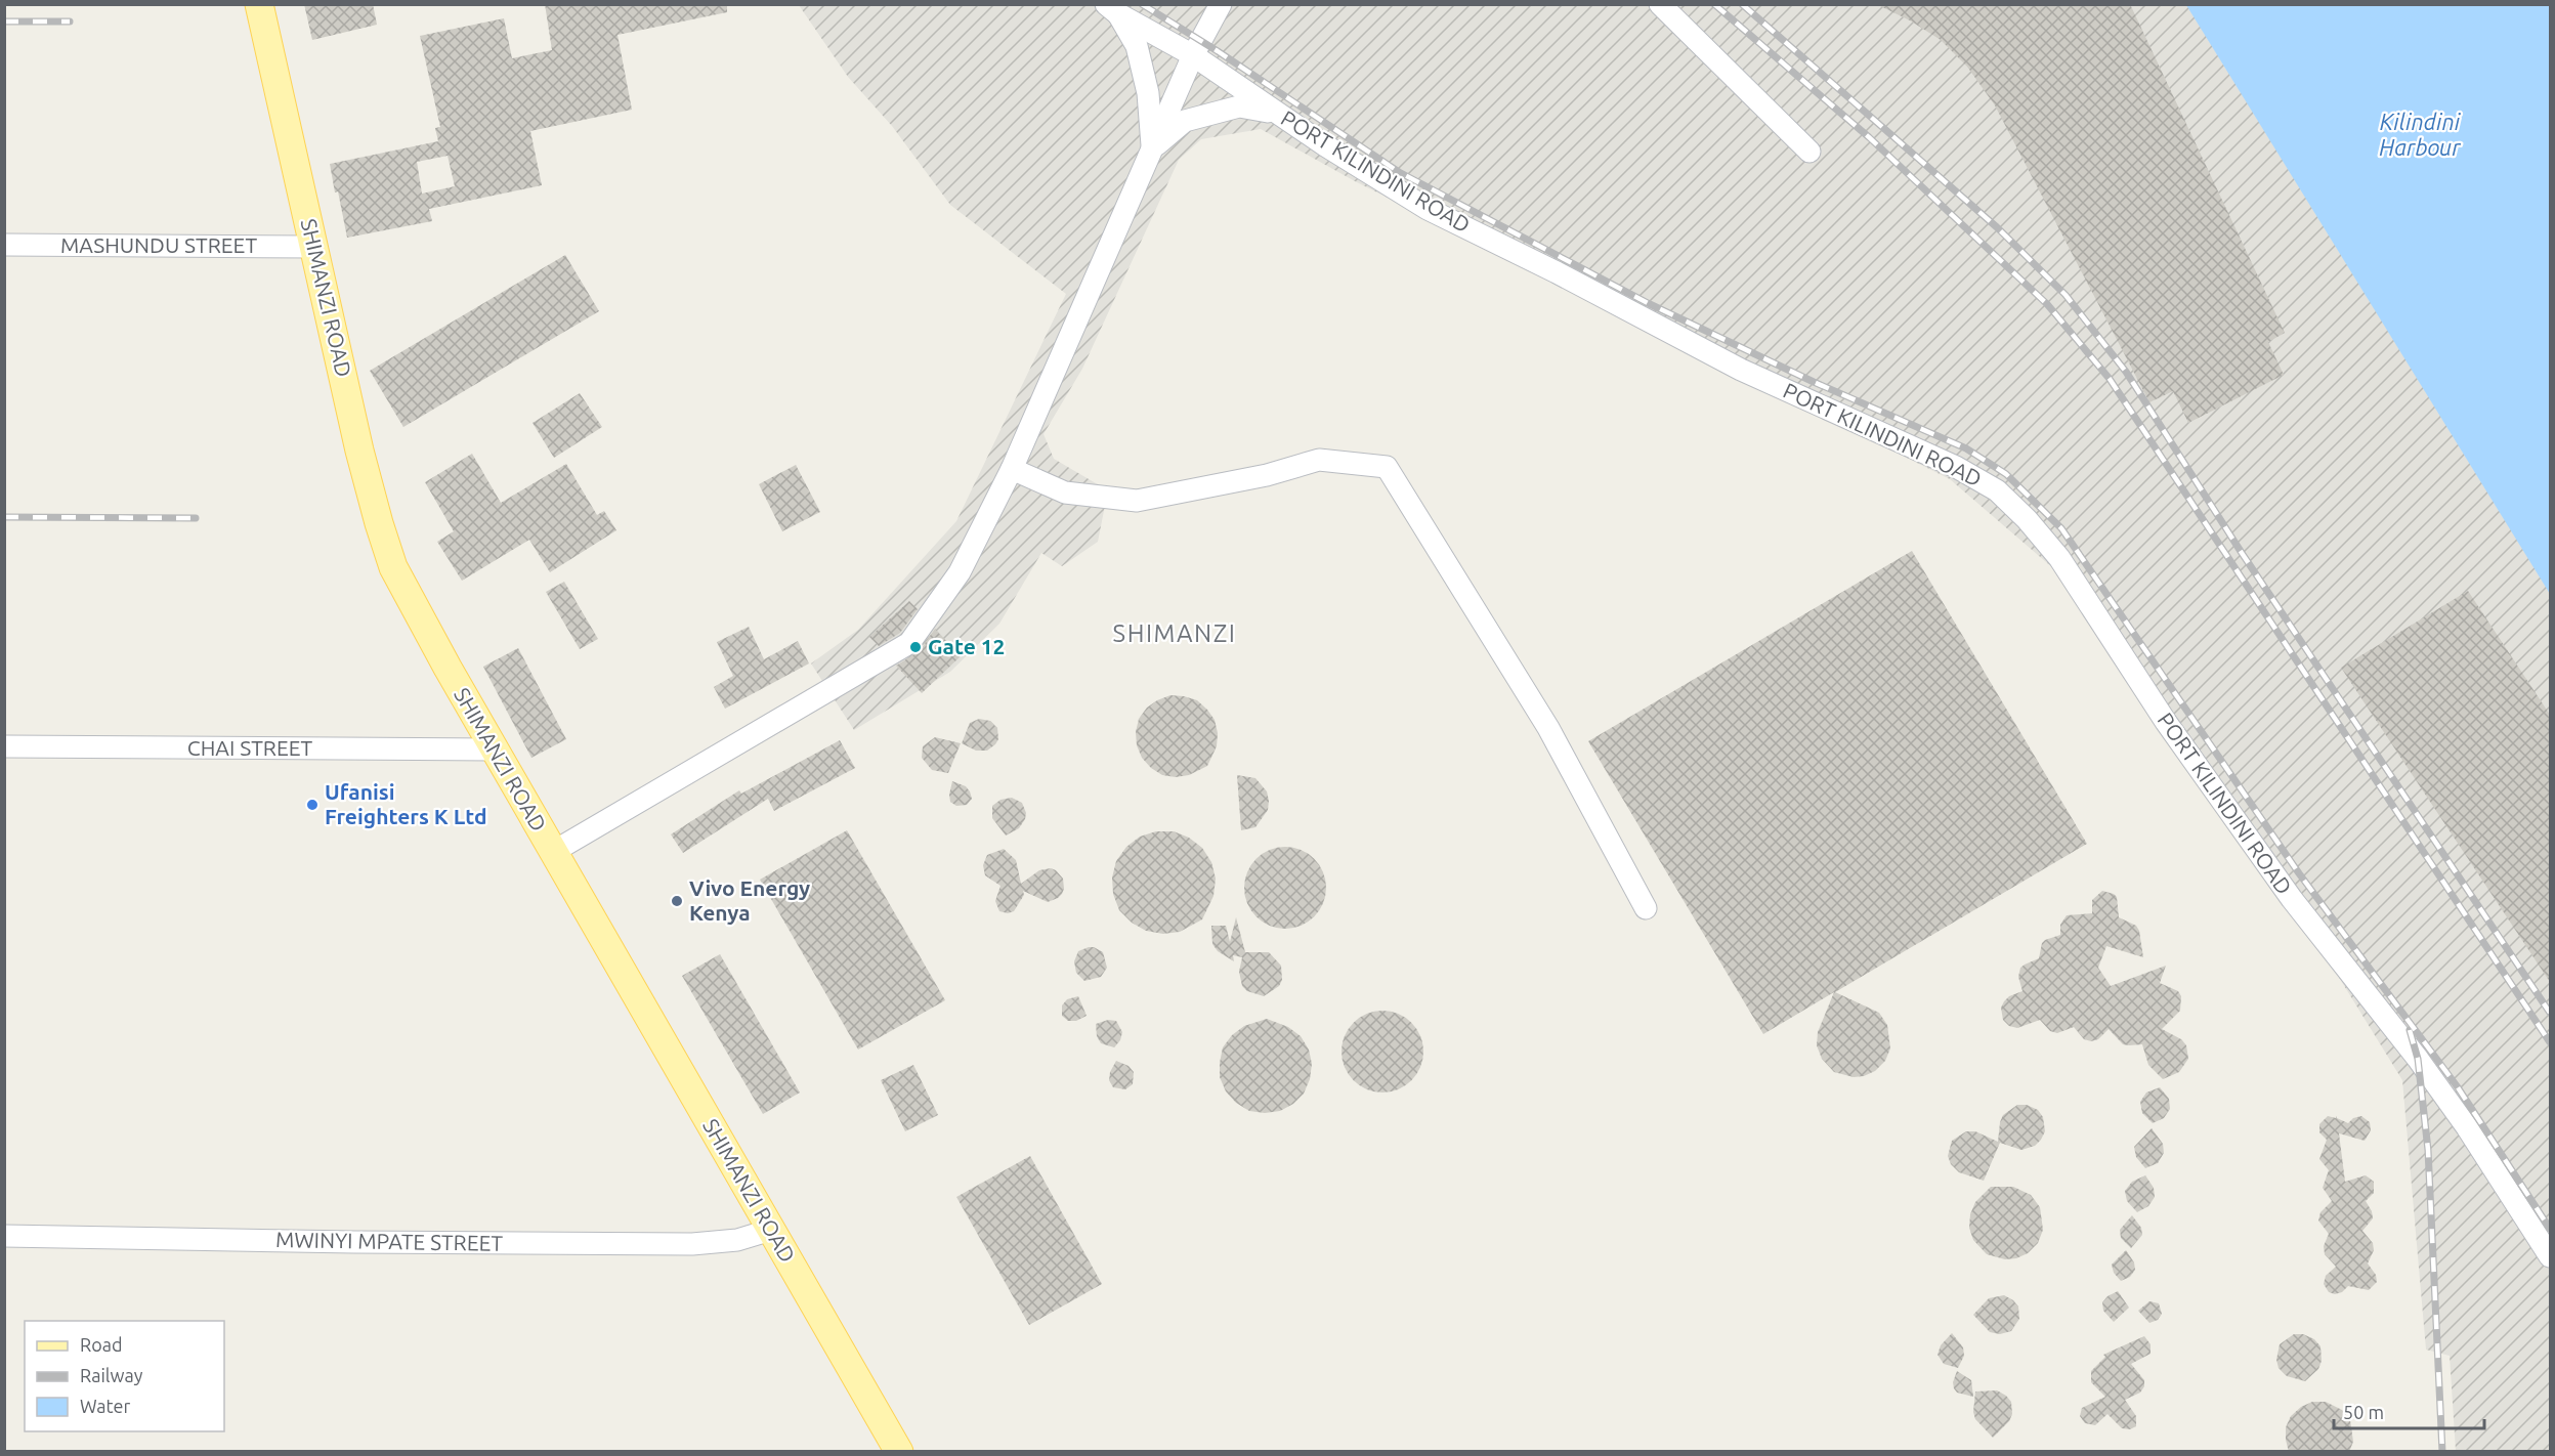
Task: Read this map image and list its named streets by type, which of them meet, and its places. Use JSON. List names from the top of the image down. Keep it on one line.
{"streets":{"main road":["SHIMANZI ROAD"],"street":["PORT KILINDINI ROAD","MASHUNDU STREET","CHAI STREET","MWINYI MPATE STREET"]},"crossings":[["MASHUNDU STREET","SHIMANZI ROAD"],["SHIMANZI ROAD","CHAI STREET"],["SHIMANZI ROAD","MWINYI MPATE STREET"]],"districts":["SHIMANZI"],"water":["Kilindini Harbour"],"places":["Gate 12","Ufanisi Freighters K Ltd","Vivo Energy Kenya"],"legend":["Road","Railway","Water"],"scale_bar":"50 m"}
